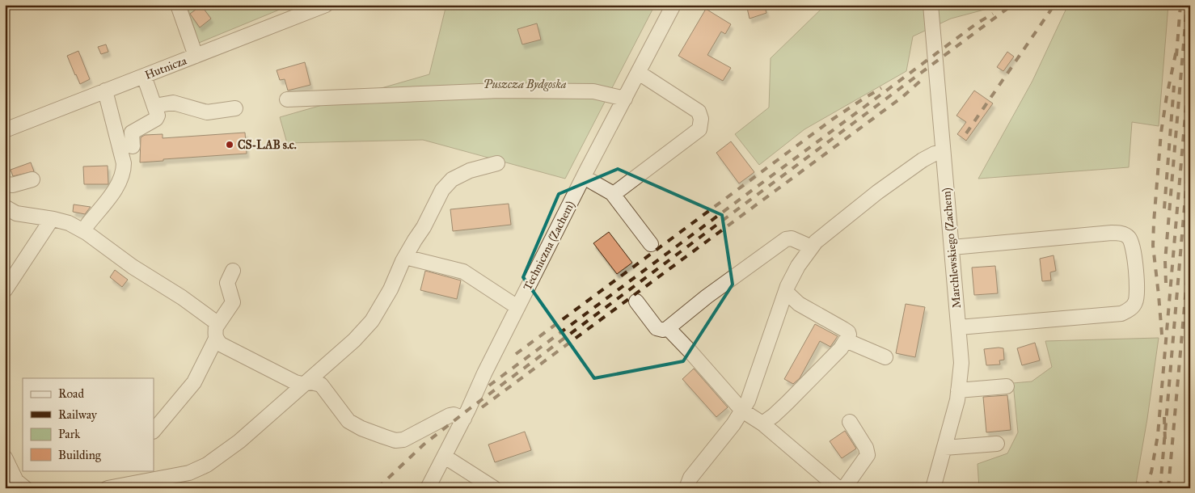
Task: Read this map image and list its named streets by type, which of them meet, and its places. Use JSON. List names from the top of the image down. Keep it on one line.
{"streets":{"street":["Hutnicza","Techniczna (Zachem)","Marchlewskiego (Zachem)"]},"parks":["Puszcza Bydgoska"],"places":["CS-LAB s.c."],"legend":["Road","Railway","Park","Building"]}
